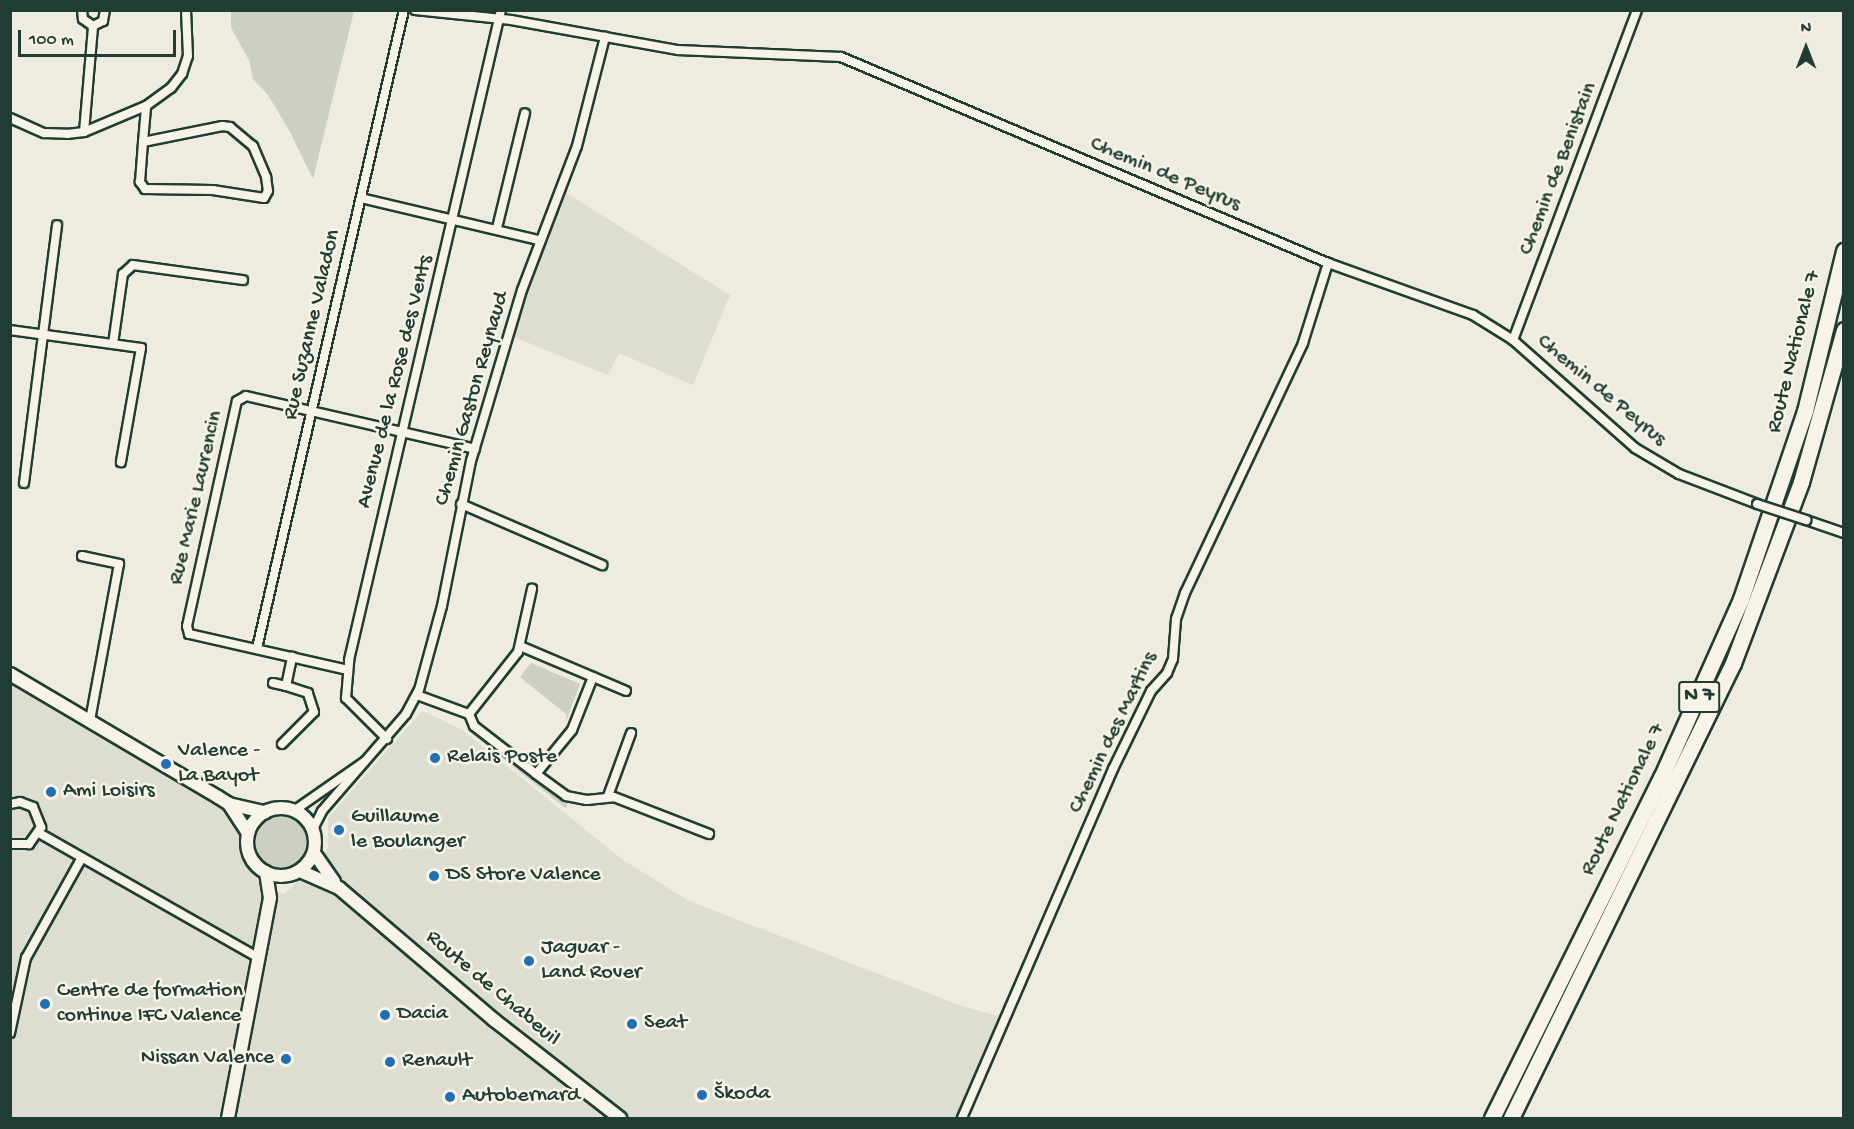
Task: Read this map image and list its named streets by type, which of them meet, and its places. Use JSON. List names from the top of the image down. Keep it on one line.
{"streets":{"highway":["Route Nationale 7","N 7"],"main road":["Route de Chabeuil"],"street":["Chemin de Benistain","Chemin de Peyrus","Rue Suzanne Valadon","Avenue de la Rose des Vents","Chemin Gaston Reynaud","Rue Marie Laurencin","Chemin des Martins"]},"crossings":[["Chemin de Benistain","Chemin de Peyrus"],["Chemin de Peyrus","Avenue de la Rose des Vents"],["Chemin de Peyrus","Chemin Gaston Reynaud"],["Chemin de Peyrus","Chemin des Martins"],["Rue Suzanne Valadon","Rue Marie Laurencin"],["Avenue de la Rose des Vents","Chemin Gaston Reynaud"],["Avenue de la Rose des Vents","Rue Marie Laurencin"],["Chemin Gaston Reynaud","Rue Marie Laurencin"],["Chemin Gaston Reynaud","Route de Chabeuil"]],"places":["Relais Poste","Valence - La Bayot","Ami Loisirs","Guillaume le Boulanger","DS Store Valence","Jaguar - Land Rover","Centre de formation continue IFC Valence","Dacia","Seat","Nissan Valence","Renault","Škoda","Autobernard"],"scale_bar":"100 m","north":"top"}
